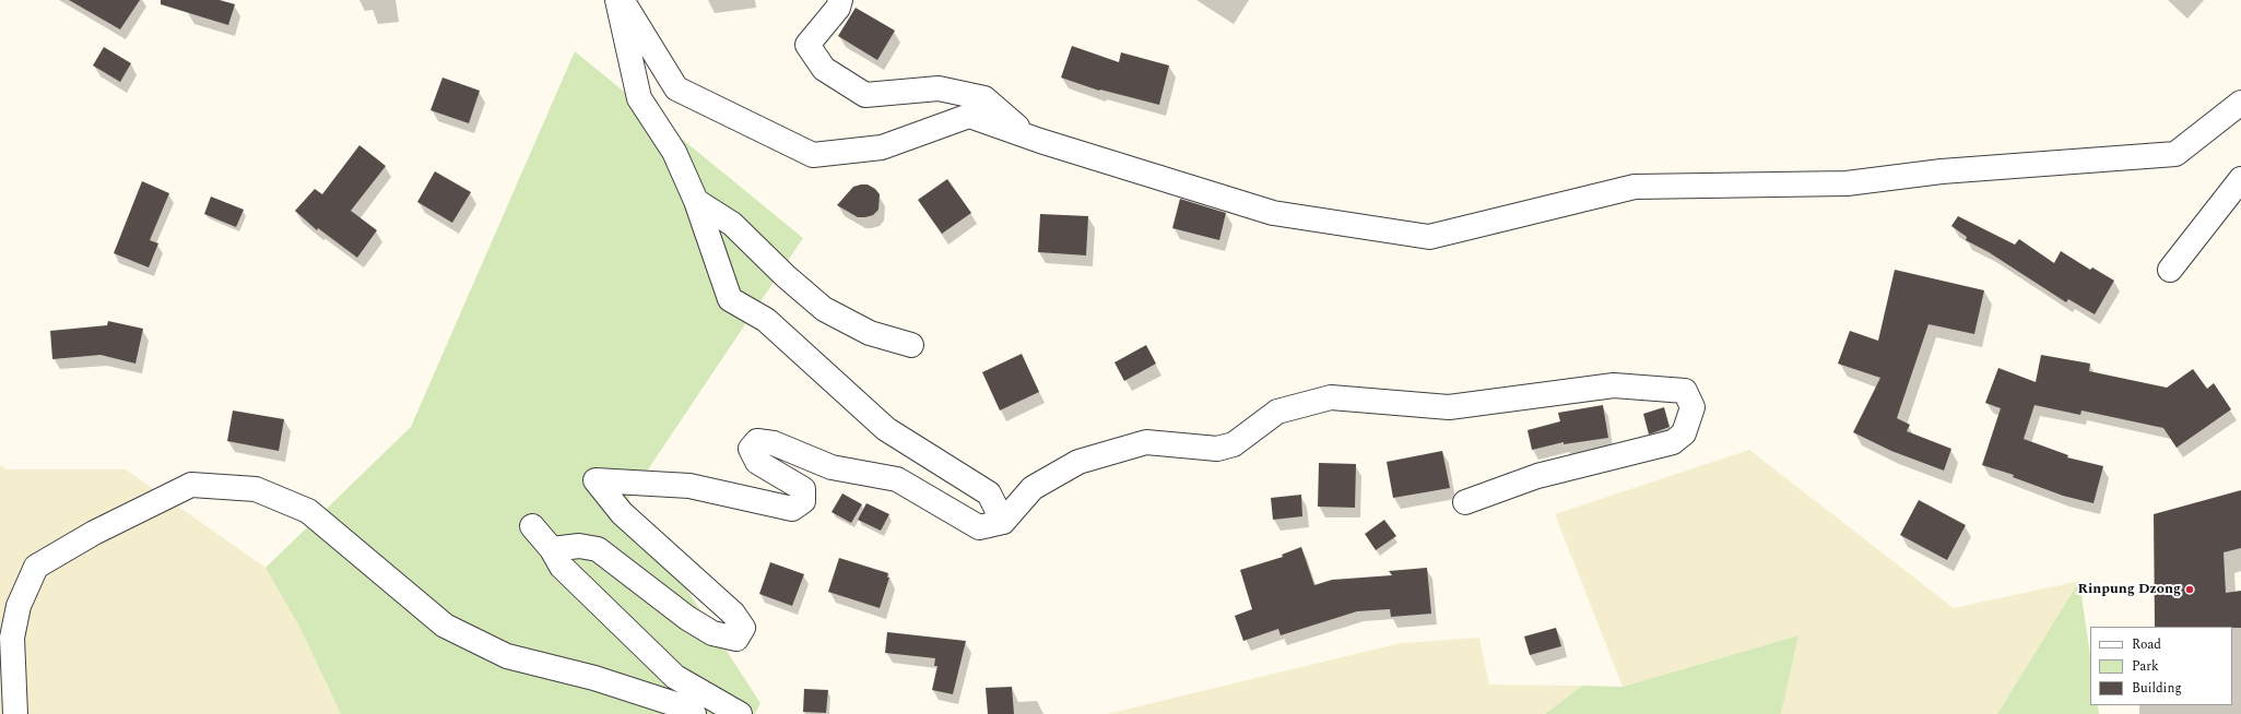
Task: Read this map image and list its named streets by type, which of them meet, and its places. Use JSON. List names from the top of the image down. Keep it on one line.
{"places":["Rinpung Dzong"],"legend":["Road","Park","Building"]}
